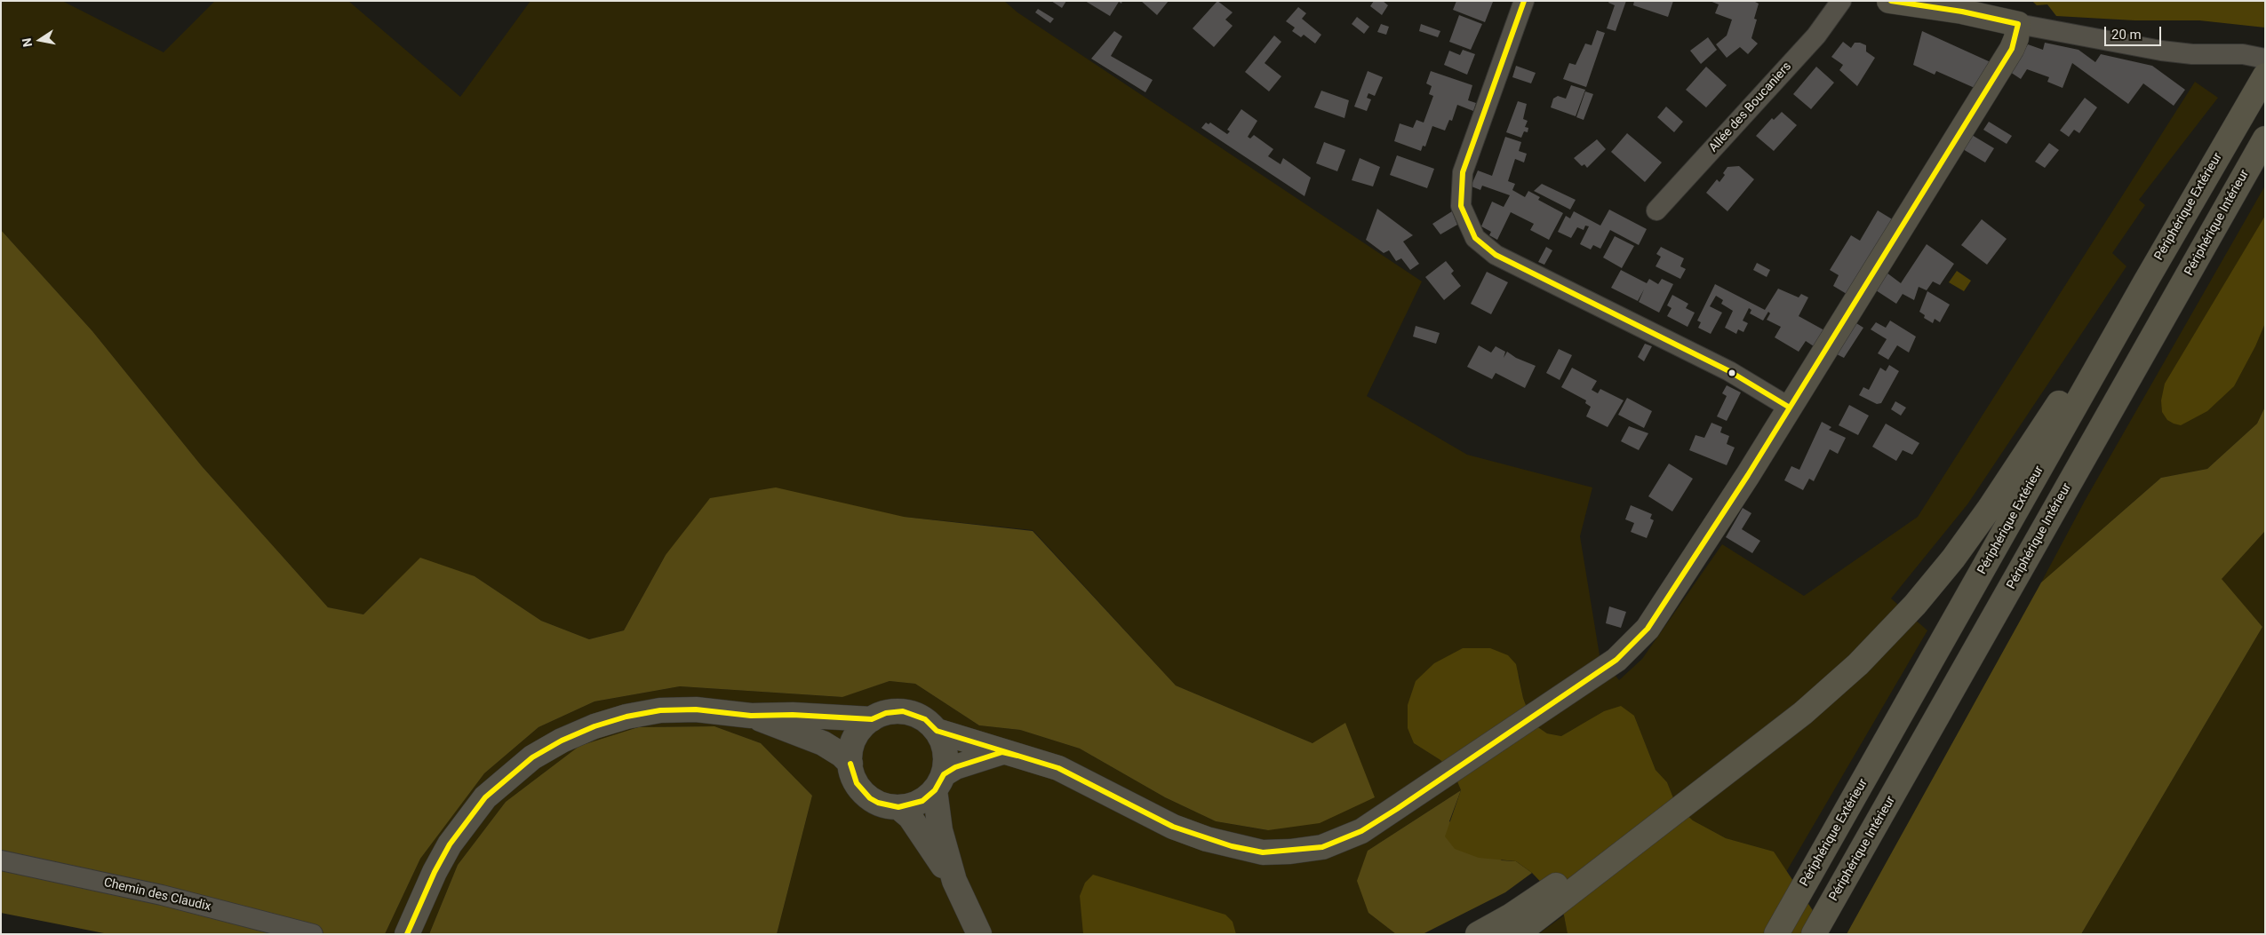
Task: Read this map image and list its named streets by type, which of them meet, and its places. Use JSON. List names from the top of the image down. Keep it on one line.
{"streets":{"highway":["Périphérique Extérieur","Périphérique Intérieur"],"street":["Allée des Boucaniers","Chemin des Claudix"]},"scale_bar":"20 m","north":"left"}
